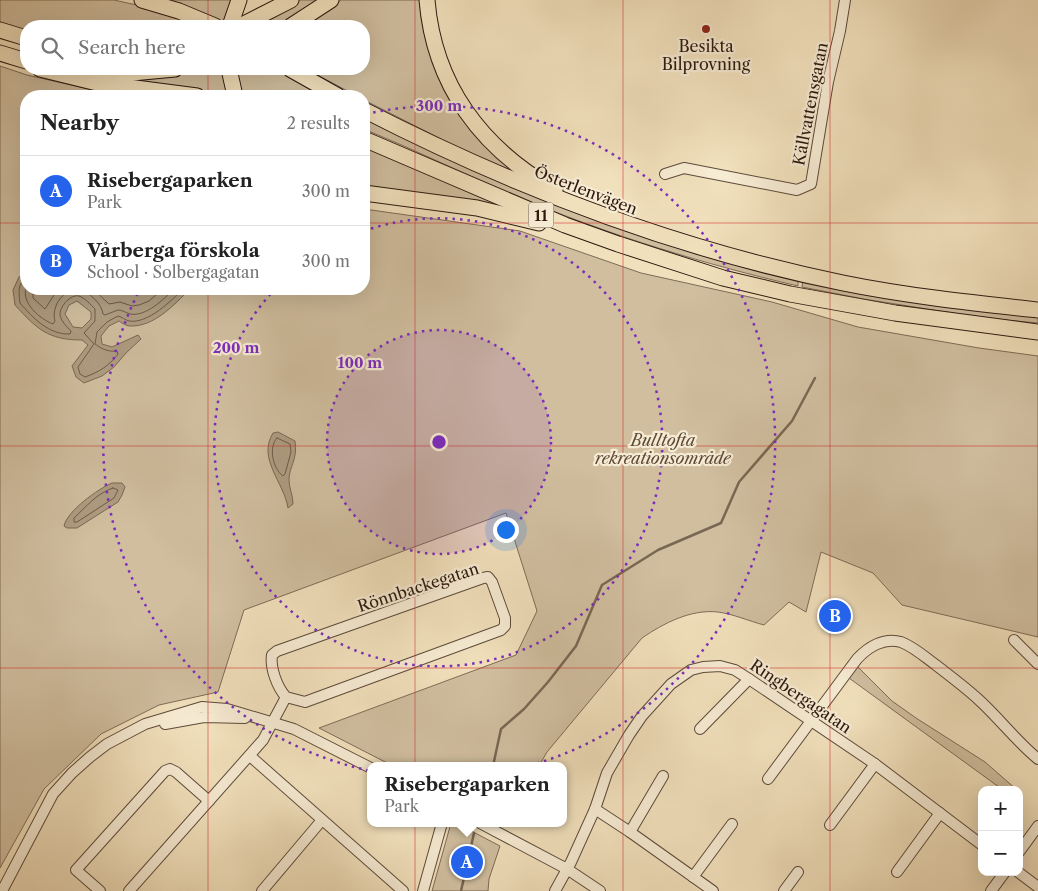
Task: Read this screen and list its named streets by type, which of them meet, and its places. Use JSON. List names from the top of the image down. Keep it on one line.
{"streets":{"highway":["Österlenvägen","11"],"street":["Källvattensgatan","Rönnbackegatan","Ringbergagatan"]},"parks":["Bulltofta rekreationsområde"],"places":["Besikta Bilprovning"],"page":{"search":"Search here","heading":["Nearby","2 results"],"list":[{"mark":"A","name":"Risebergaparken","note":"Park","value":"300 m"},{"mark":"B","name":"Vårberga förskola","note":"School · Solbergagatan","value":"300 m"}],"pins":["B","A"],"popup":["Risebergaparken","Park"],"map_buttons":["+","−"]},"rings":["300 m","200 m","100 m"]}
